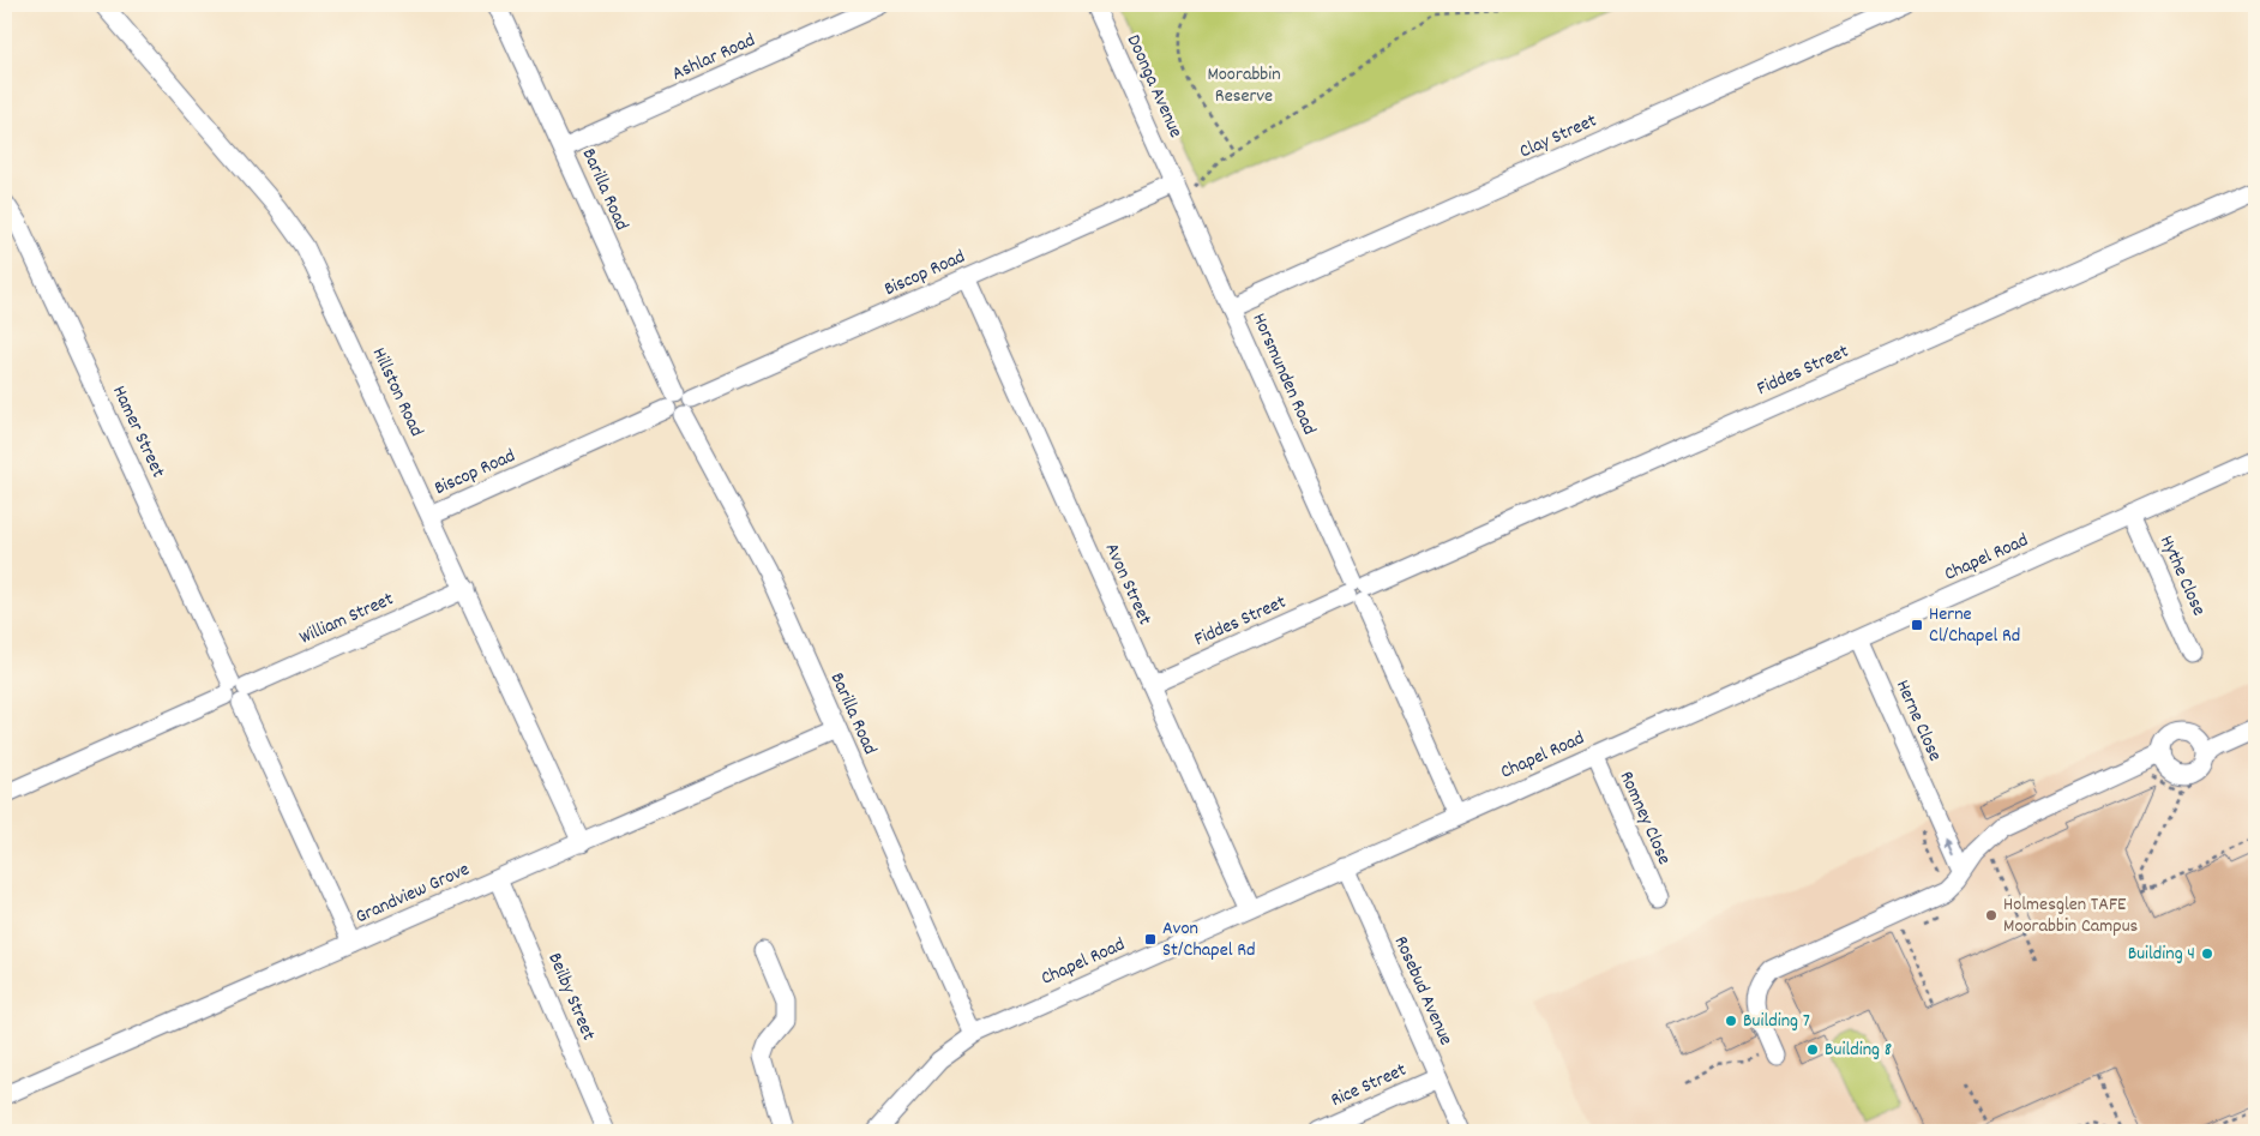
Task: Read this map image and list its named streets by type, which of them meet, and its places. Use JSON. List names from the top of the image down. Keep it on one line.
{"streets":{"street":["Ashlar Road","Doonga Avenue","Clay Street","Barilla Road","Biscop Road","Fiddes Street","Horsmunden Road","Hillston Road","Hamer Street","Chapel Road","Hythe Close","Avon Street","William Street","Herne Close","Romney Close","Grandview Grove","Rosebud Avenue","Beilby Street","Rice Street"]},"crossings":[["Ashlar Road","Barilla Road"],["Doonga Avenue","Biscop Road"],["Doonga Avenue","Horsmunden Road"],["Clay Street","Horsmunden Road"],["Barilla Road","Biscop Road"],["Barilla Road","Chapel Road"],["Barilla Road","Grandview Grove"],["Biscop Road","Horsmunden Road"],["Biscop Road","Hillston Road"],["Biscop Road","Avon Street"],["Fiddes Street","Horsmunden Road"],["Fiddes Street","Avon Street"],["Horsmunden Road","Chapel Road"],["Hillston Road","William Street"],["Hillston Road","Grandview Grove"],["Hamer Street","William Street"],["Hamer Street","Grandview Grove"],["Chapel Road","Hythe Close"],["Chapel Road","Avon Street"],["Chapel Road","Herne Close"],["Chapel Road","Romney Close"],["Chapel Road","Rosebud Avenue"],["Grandview Grove","Beilby Street"],["Rosebud Avenue","Rice Street"]],"one_way":["Herne Close"],"parks":["Moorabbin Reserve"],"places":{"transit":["Herne Cl/Chapel Rd","Avon St/Chapel Rd"],"other":["Holmesglen TAFE Moorabbin Campus","Building 4","Building 7","Building 8"]}}
